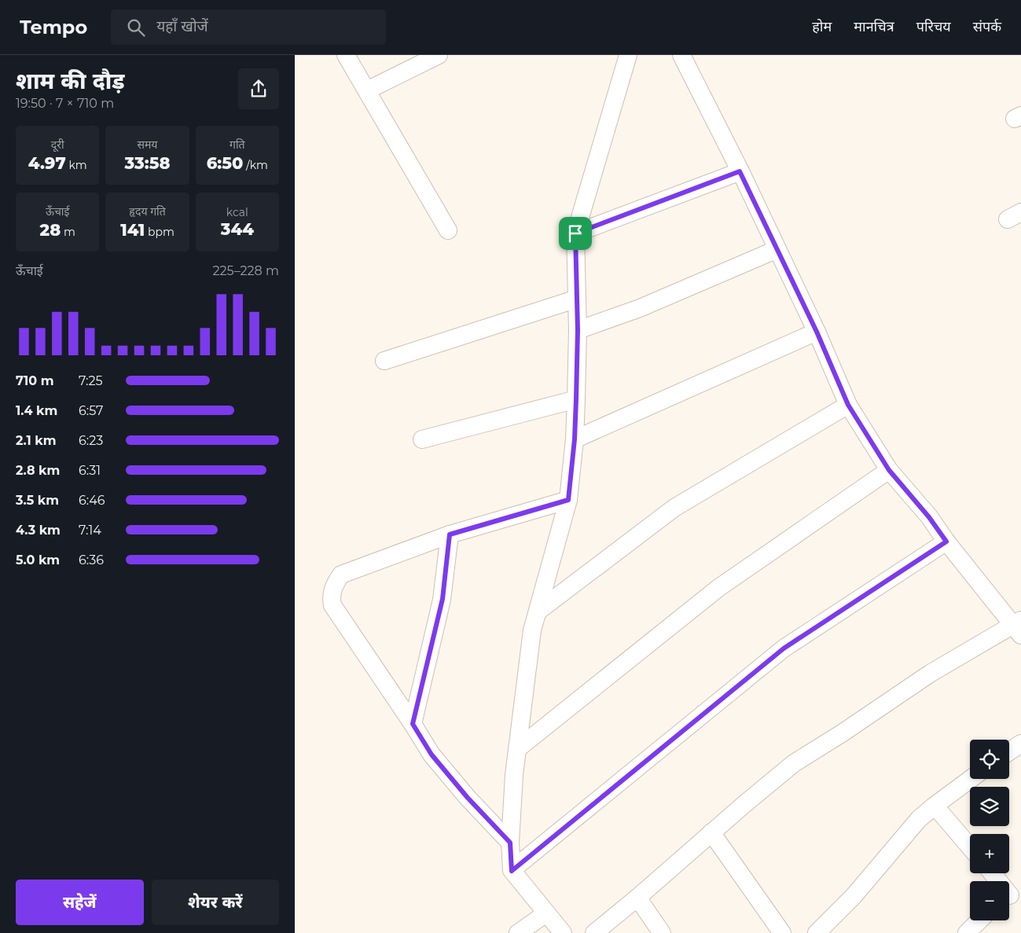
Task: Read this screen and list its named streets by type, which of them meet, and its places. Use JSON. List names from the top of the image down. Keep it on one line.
{"page":{"header":"Tempo","search":"यहाँ खोजें","nav":["होम","मानचित्र","परिचय","संपर्क"],"heading":["शाम की दौड़","19:50 · 7 × 710 m"],"stats":[["दूरी","4.97 km"],["समय","33:58"],["गति","6:50 /km"],["ऊँचाई","28 m"],["हृदय गति","141 bpm"],["kcal","344"]],"chart":["ऊँचाई","225–228 m"],"list":[{"name":"710 m","note":"7:25"},{"name":"1.4 km","note":"6:57"},{"name":"2.1 km","note":"6:23"},{"name":"2.8 km","note":"6:31"},{"name":"3.5 km","note":"6:46"},{"name":"4.3 km","note":"7:14"},{"name":"5.0 km","note":"6:36"}],"map_buttons":["+","−"],"buttons":["सहेजें","शेयर करें"]}}
